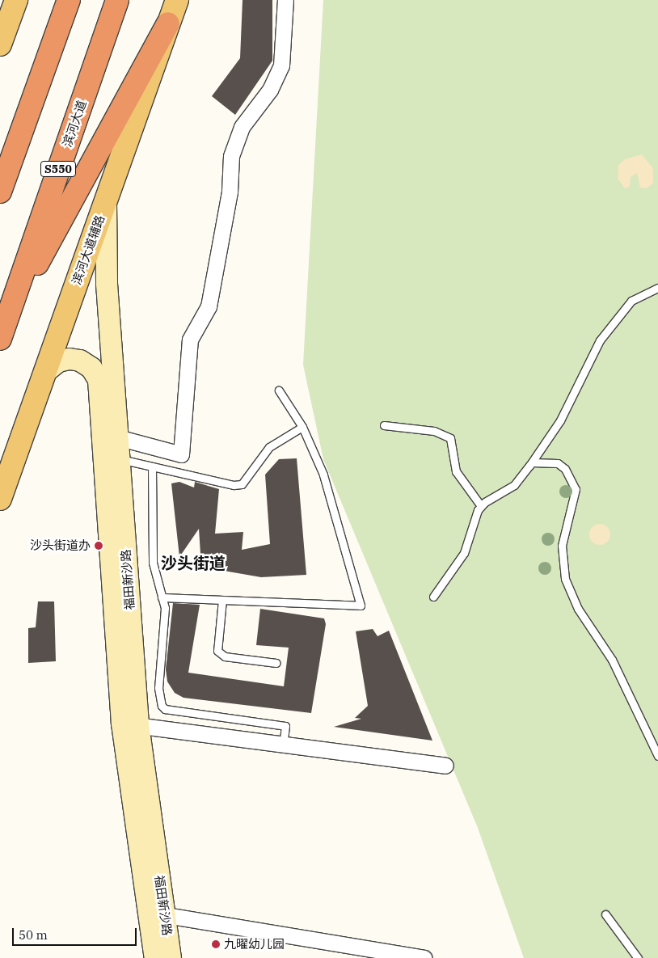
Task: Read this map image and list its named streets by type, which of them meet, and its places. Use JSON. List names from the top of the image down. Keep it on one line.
{"streets":{"highway":["滨河大道","S550"],"main road":["滨河大道辅路"],"street":["福田新沙路"]},"crossings":[["滨河大道辅路","福田新沙路"]],"districts":["沙头街道"],"places":["沙头街道办","九曜幼儿园"],"scale_bar":"50 m"}
